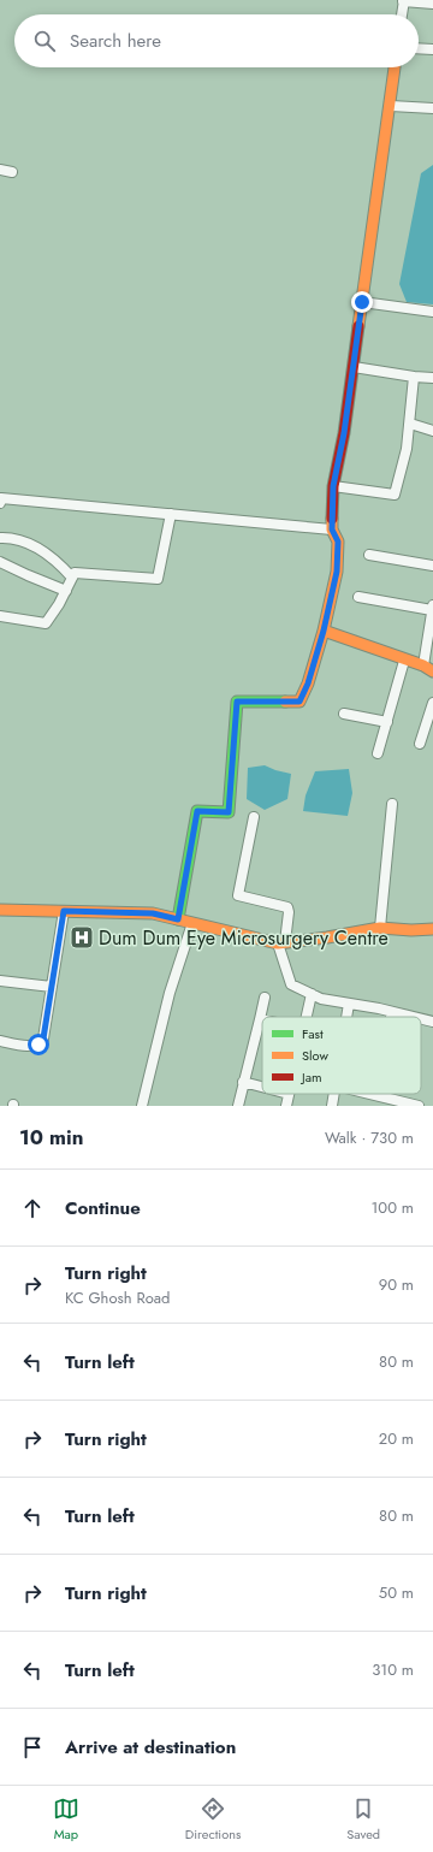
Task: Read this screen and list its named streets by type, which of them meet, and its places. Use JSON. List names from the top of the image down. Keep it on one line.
{"places":{"hospital":["Dum Dum Eye Microsurgery Centre"]},"legend":["Fast","Slow","Jam"],"page":{"search":"Search here","heading":["10 min","Walk · 730 m"],"list":[["Continue","100 m"],["Turn right","KC Ghosh Road","90 m"],["Turn left","80 m"],["Turn right","20 m"],["Turn left","80 m"],["Turn right","50 m"],["Turn left","310 m"],"Arrive at destination"],"nav":["Map","Directions","Saved"]}}
